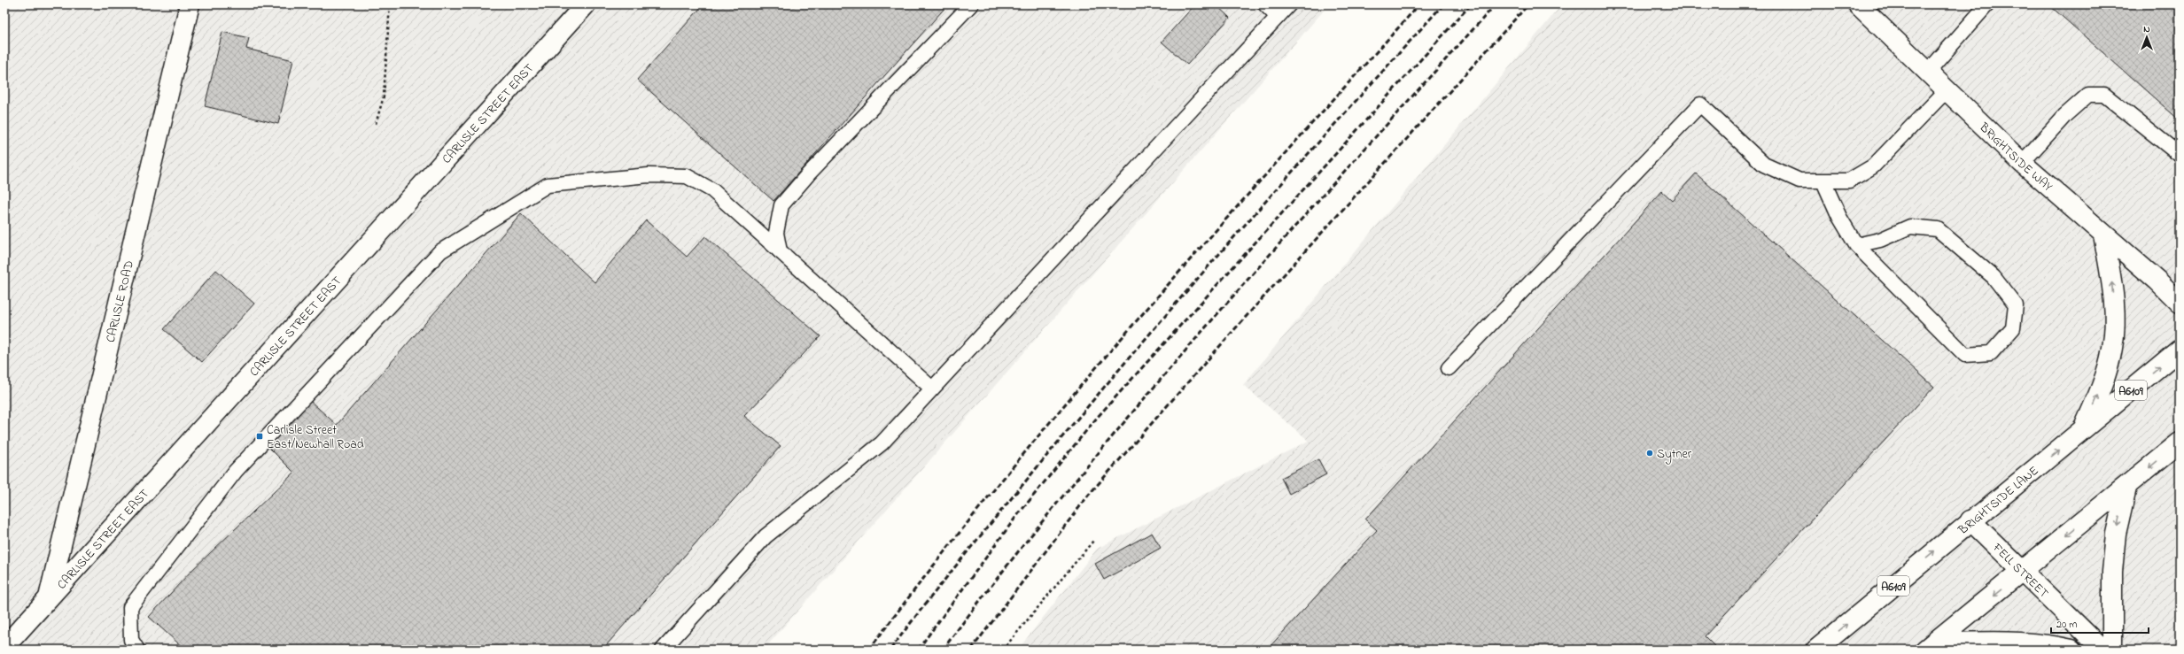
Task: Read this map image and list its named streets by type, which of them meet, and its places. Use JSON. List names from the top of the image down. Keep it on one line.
{"streets":{"main road":["CARLISLE STREET EAST","BRIGHTSIDE WAY","CARLISLE ROAD","A6109","BRIGHTSIDE LANE","FELL STREET"]},"crossings":[["CARLISLE STREET EAST","CARLISLE ROAD"],["BRIGHTSIDE LANE","FELL STREET"]],"places":{"transit":["Carlisle Street East/Newhall Road"],"other":["Sytner"]},"scale_bar":"20 m","north":"top"}
